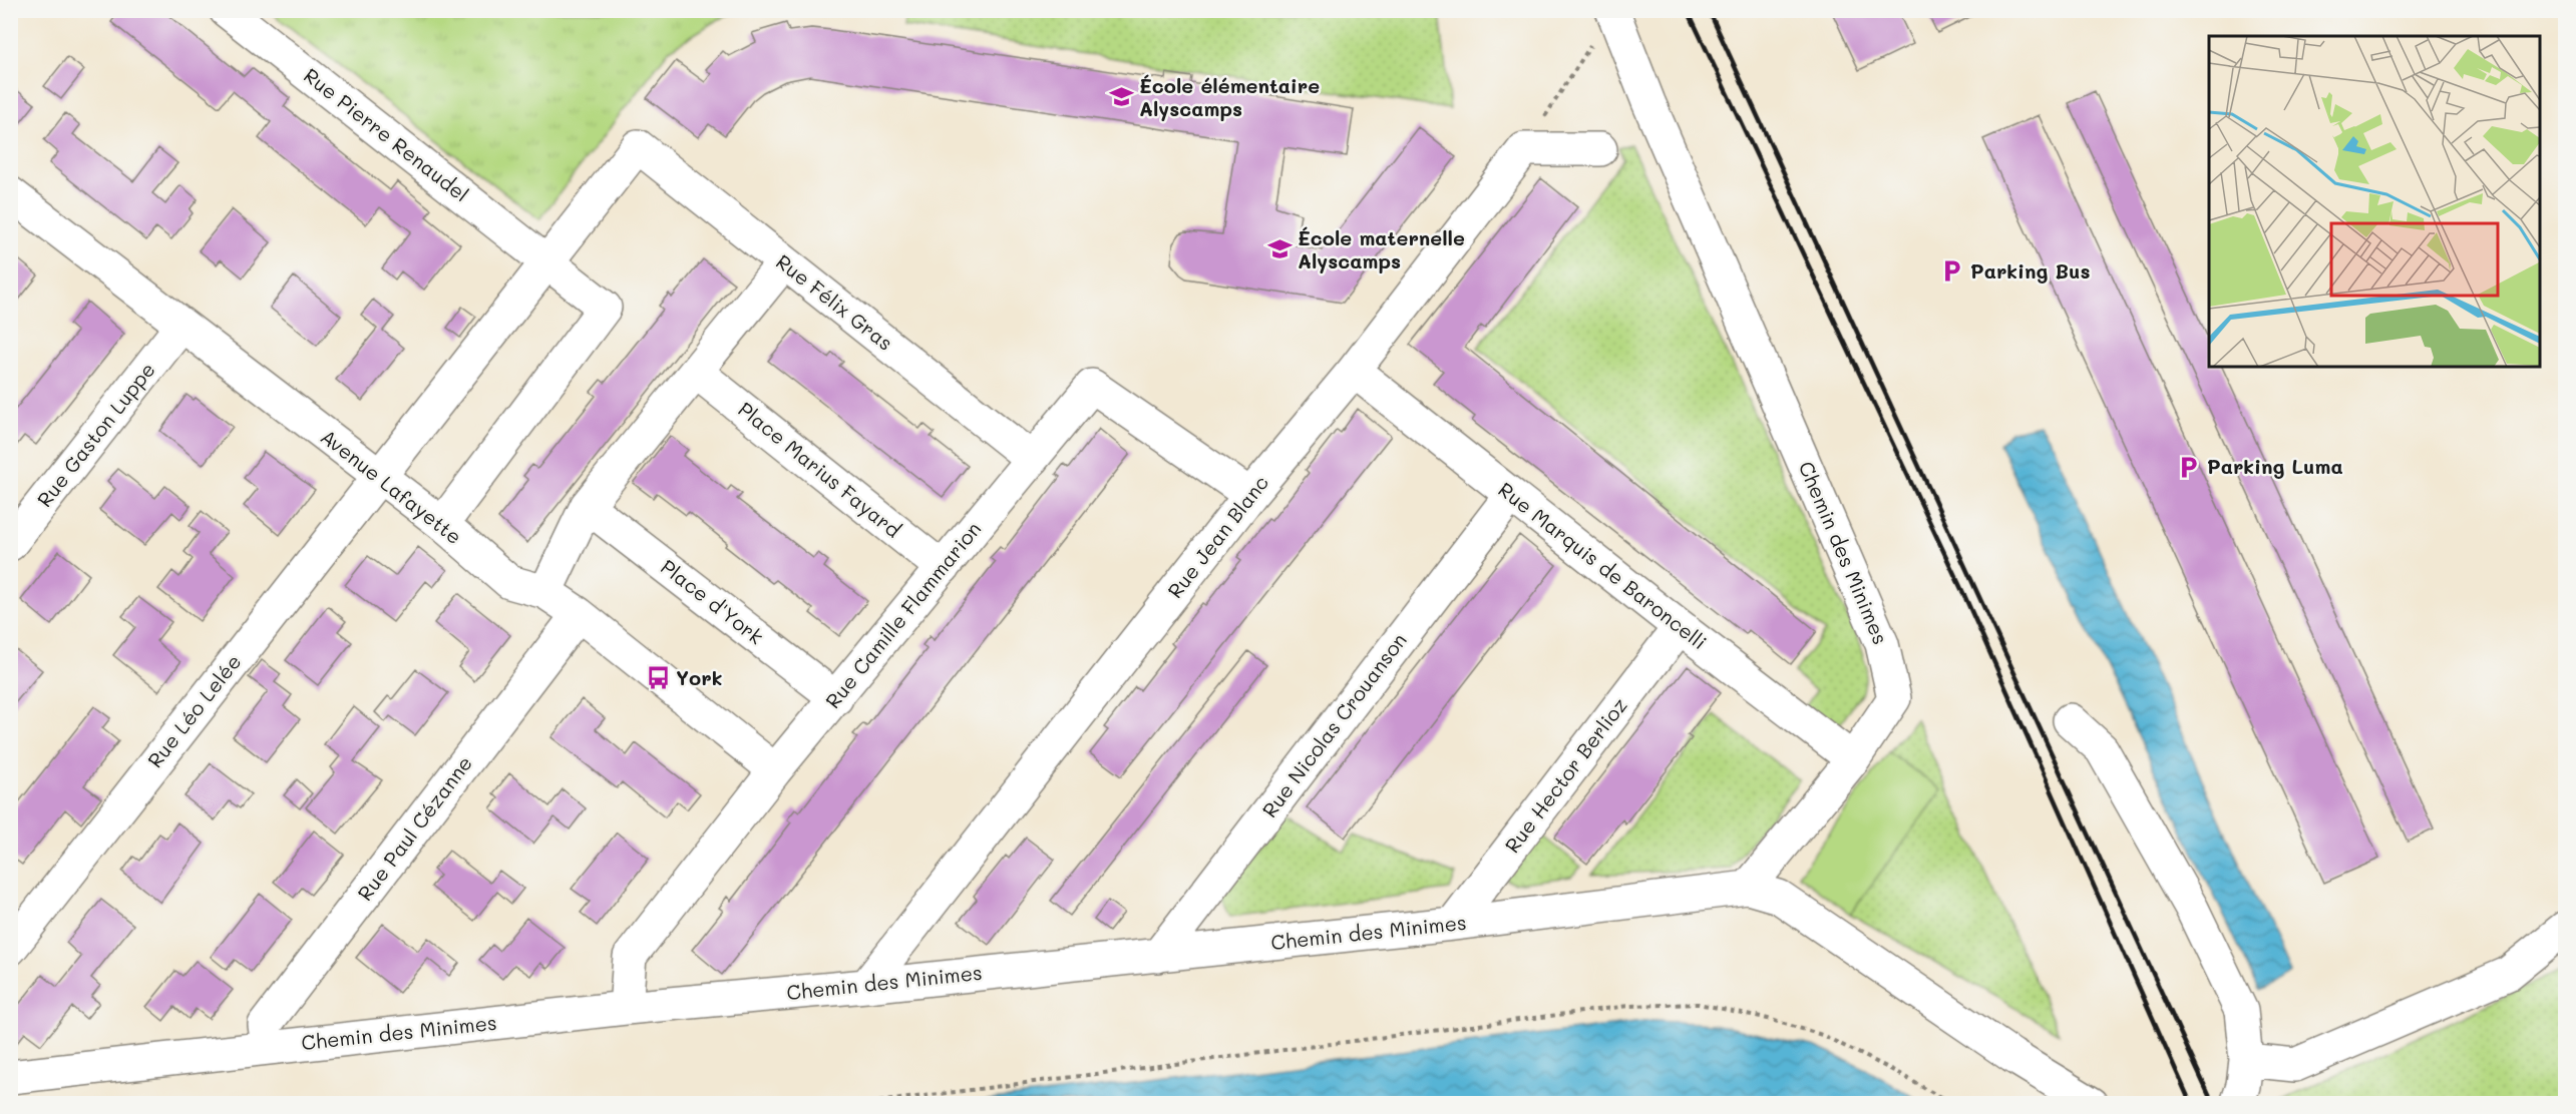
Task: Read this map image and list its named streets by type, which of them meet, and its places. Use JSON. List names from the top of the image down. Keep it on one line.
{"streets":{"street":["Rue Pierre Renaudel","Rue Félix Gras","Rue Gaston Luppe","Place Marius Fayard","Avenue Lafayette","Rue Jean Blanc","Chemin des Minimes","Rue Marquis de Baroncelli","Place d'York","Rue Camille Flammarion","Rue Léo Lelée","Rue Nicolas Crouanson","Rue Hector Berlioz","Rue Paul Cézanne"]},"crossings":[["Rue Pierre Renaudel","Avenue Lafayette"],["Rue Pierre Renaudel","Rue Léo Lelée"],["Rue Félix Gras","Rue Camille Flammarion"],["Rue Félix Gras","Rue Léo Lelée"],["Rue Gaston Luppe","Avenue Lafayette"],["Place Marius Fayard","Rue Camille Flammarion"],["Avenue Lafayette","Rue Camille Flammarion"],["Avenue Lafayette","Rue Léo Lelée"],["Avenue Lafayette","Rue Paul Cézanne"],["Rue Jean Blanc","Chemin des Minimes"],["Rue Jean Blanc","Rue Marquis de Baroncelli"],["Rue Jean Blanc","Rue Camille Flammarion"],["Chemin des Minimes","Rue Marquis de Baroncelli"],["Chemin des Minimes","Rue Camille Flammarion"],["Chemin des Minimes","Rue Nicolas Crouanson"],["Chemin des Minimes","Rue Hector Berlioz"],["Chemin des Minimes","Rue Paul Cézanne"],["Rue Marquis de Baroncelli","Rue Nicolas Crouanson"],["Rue Marquis de Baroncelli","Rue Hector Berlioz"],["Place d'York","Rue Camille Flammarion"]],"places":{"school or university":["École élémentaire Alyscamps","École maternelle Alyscamps"],"parking":["Parking Bus","Parking Luma"],"bus stop":["York"]}}
